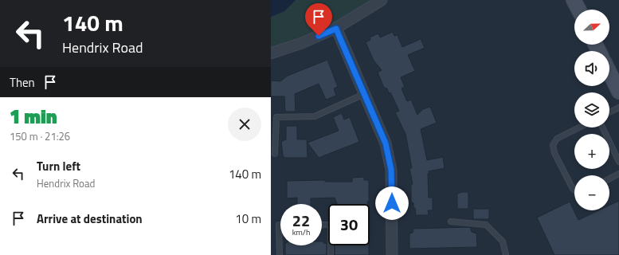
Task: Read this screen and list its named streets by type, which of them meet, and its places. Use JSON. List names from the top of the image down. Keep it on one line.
{"north":"right","page":{"turn":["140 m","Hendrix Road"],"map_buttons":["+","−"],"then":"Then","heading":["1 min","150 m · 21:26"],"list":[{"name":"Turn left","note":"Hendrix Road","value":"140 m"},{"name":"Arrive at destination","value":"10 m"}],"speed":"22 km/h","limit":"30"}}
